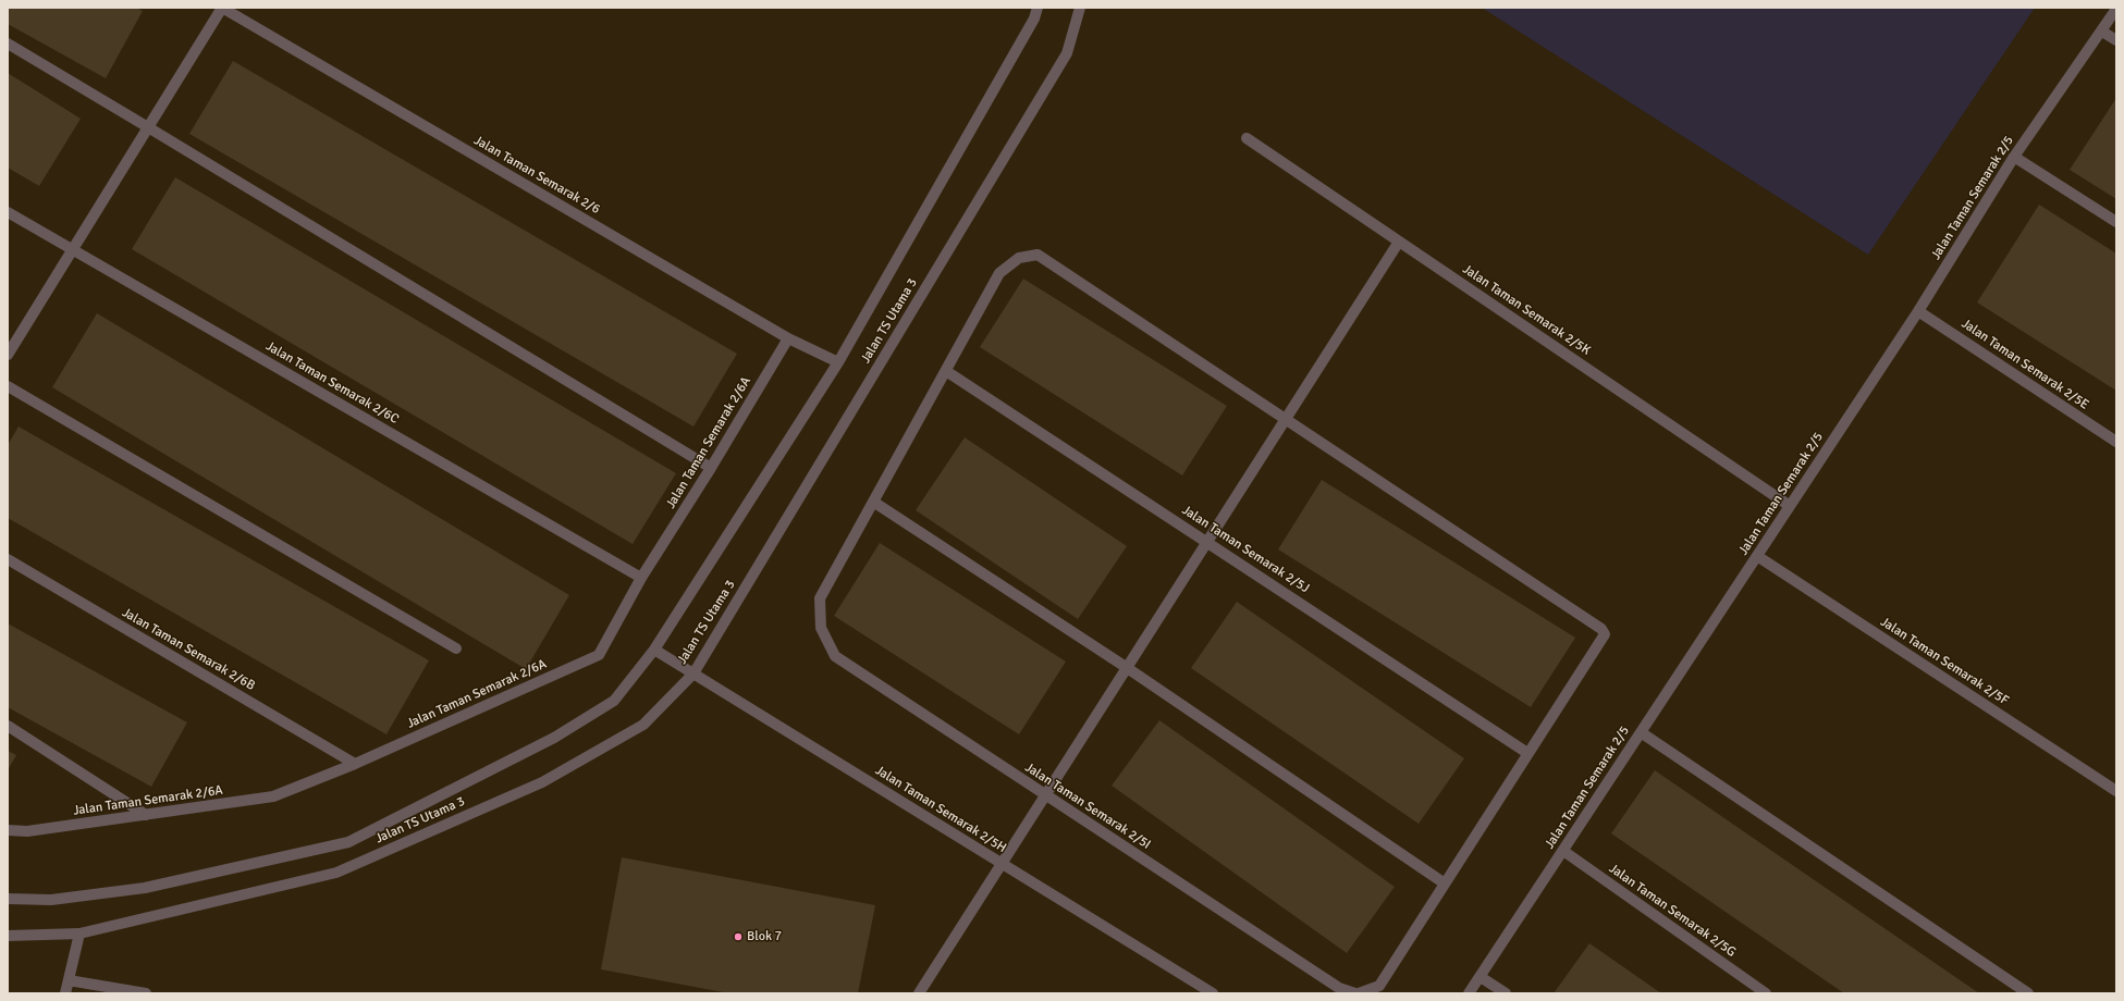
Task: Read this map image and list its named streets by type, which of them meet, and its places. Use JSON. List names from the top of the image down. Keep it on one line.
{"streets":{"street":["Jalan Taman Semarak 2/6","Jalan Taman Semarak 2/5","Jalan Taman Semarak 2/5K","Jalan TS Utama 3","Jalan Taman Semarak 2/5E","Jalan Taman Semarak 2/6C","Jalan Taman Semarak 2/6A","Jalan Taman Semarak 2/5J","Jalan Taman Semarak 2/6B","Jalan Taman Semarak 2/5F","Jalan Taman Semarak 2/5I","Jalan Taman Semarak 2/5H","Jalan Taman Semarak 2/5G"]},"crossings":[["Jalan Taman Semarak 2/6","Jalan TS Utama 3"],["Jalan Taman Semarak 2/6","Jalan Taman Semarak 2/6A"],["Jalan Taman Semarak 2/5","Jalan Taman Semarak 2/5K"],["Jalan Taman Semarak 2/5","Jalan Taman Semarak 2/5E"],["Jalan Taman Semarak 2/5","Jalan Taman Semarak 2/5F"],["Jalan Taman Semarak 2/5","Jalan Taman Semarak 2/5G"],["Jalan TS Utama 3","Jalan Taman Semarak 2/5H"],["Jalan Taman Semarak 2/6C","Jalan Taman Semarak 2/6A"],["Jalan Taman Semarak 2/6A","Jalan Taman Semarak 2/6B"]],"places":["Blok 7"]}
